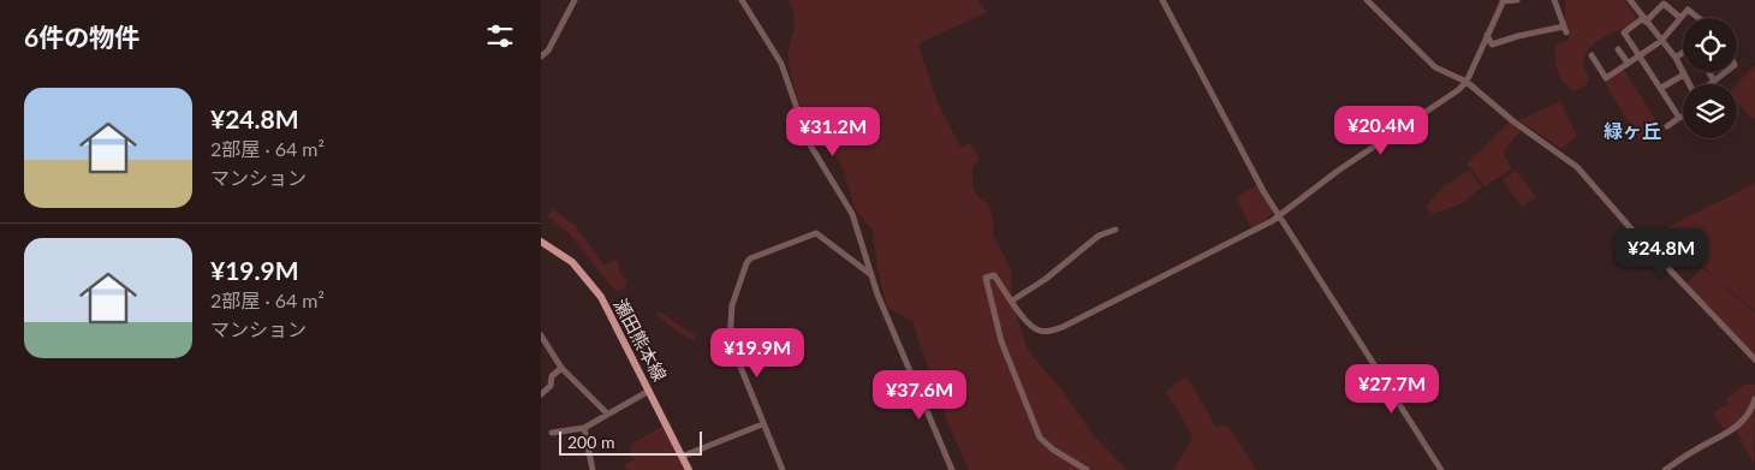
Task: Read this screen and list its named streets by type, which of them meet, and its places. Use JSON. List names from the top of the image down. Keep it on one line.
{"streets":{"main road":["瀬田熊本線"]},"districts":["緑ヶ丘"],"scale_bar":"200 m","page":{"heading":"6件の物件","list":[{"name":"¥24.8M","note":"2部屋 · 64 m² · マンション"},{"name":"¥19.9M","note":"2部屋 · 64 m² · マンション"}],"price":["¥20.4M","¥31.2M","¥24.8M","¥19.9M","¥27.7M","¥37.6M"],"scale":"200 m"}}
